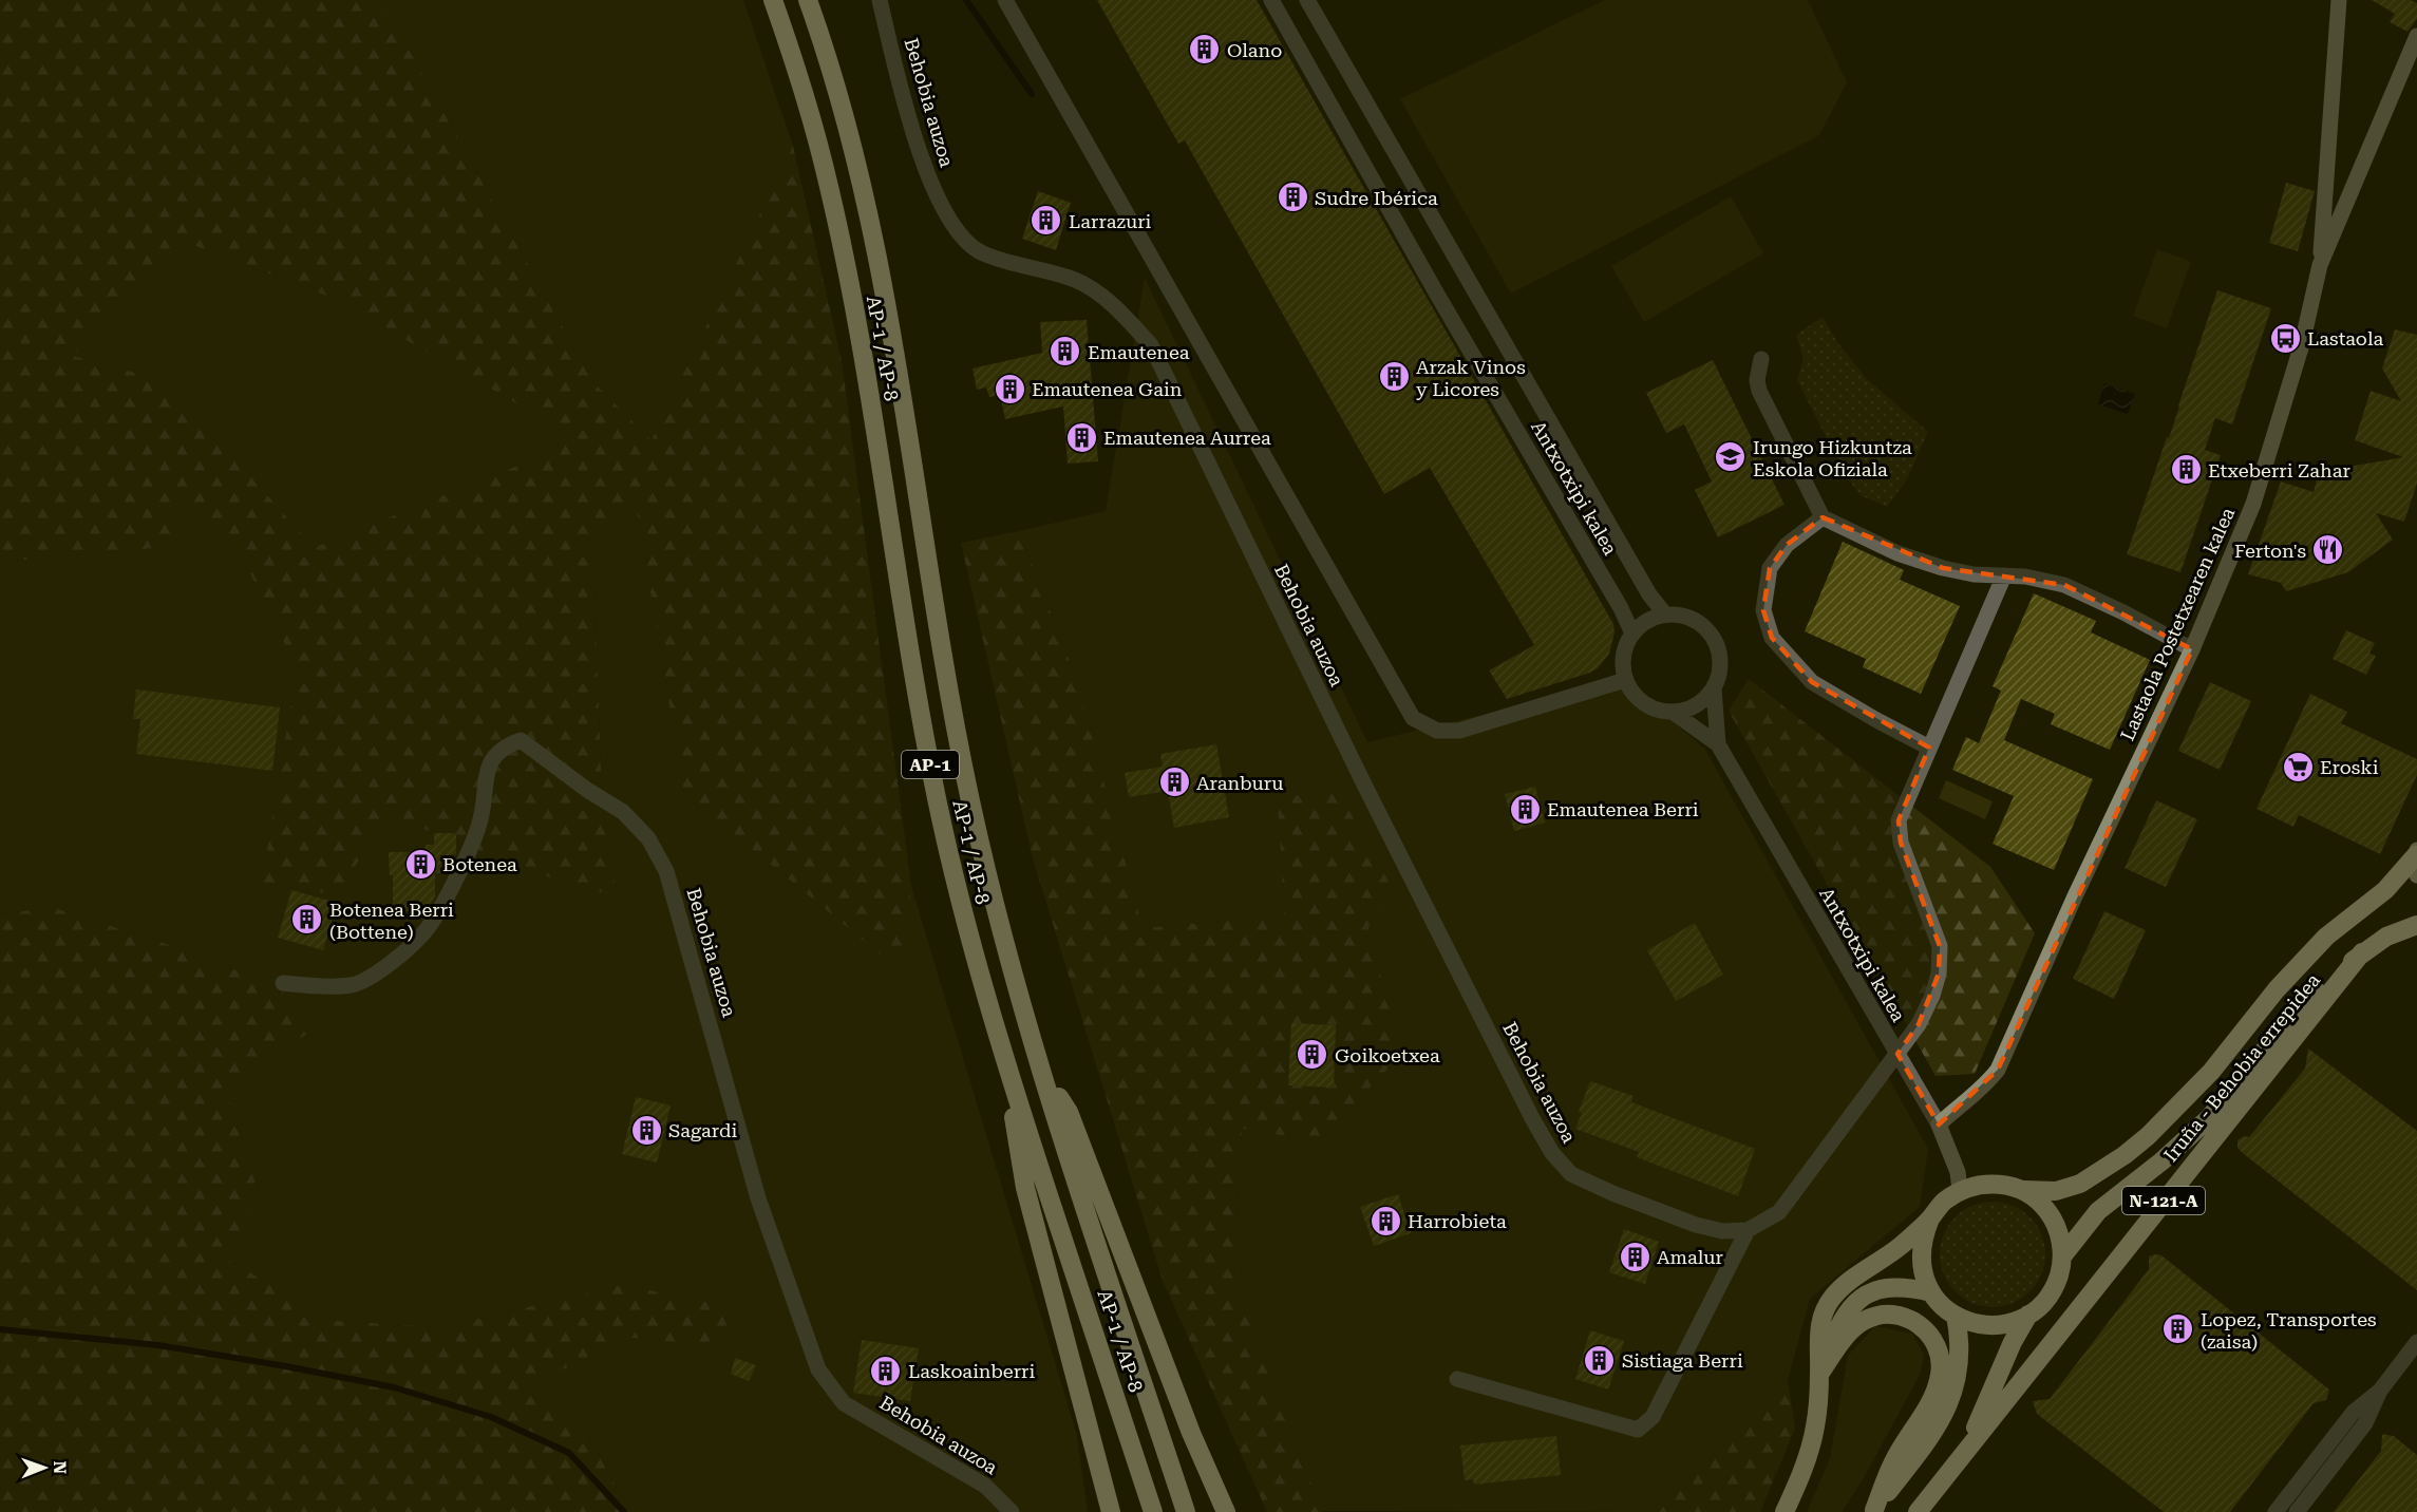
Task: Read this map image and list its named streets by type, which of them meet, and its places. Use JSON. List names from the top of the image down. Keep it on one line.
{"streets":{"highway":["AP-1 / AP-8","AP-1","Iruña - Behobia errepidea","N-121-A"],"street":["Behobia auzoa","Antxotxipi kalea","Lastaola Postetxearen kalea"]},"crossings":[["Antxotxipi kalea","Lastaola Postetxearen kalea"],["Antxotxipi kalea","Iruña - Behobia errepidea"],["Antxotxipi kalea","N-121-A"],["Iruña - Behobia errepidea","N-121-A"]],"places":{"building":["Olano","Sudre Ibérica","Larrazuri","Emautenea","Arzak Vinos y Licores","Emautenea Gain","Emautenea Aurrea","Etxeberri Zahar","Aranburu","Emautenea Berri","Botenea","Botenea Berri (Bottene)","Goikoetxea","Sagardi","Harrobieta","Amalur","Lopez, Transportes (zaisa)","Sistiaga Berri","Laskoainberri"],"bus stop":["Lastaola"],"school or university":["Irungo Hizkuntza Eskola Ofiziala"],"restaurant":["Ferton's"],"supermarket":["Eroski"]},"north":"right"}
